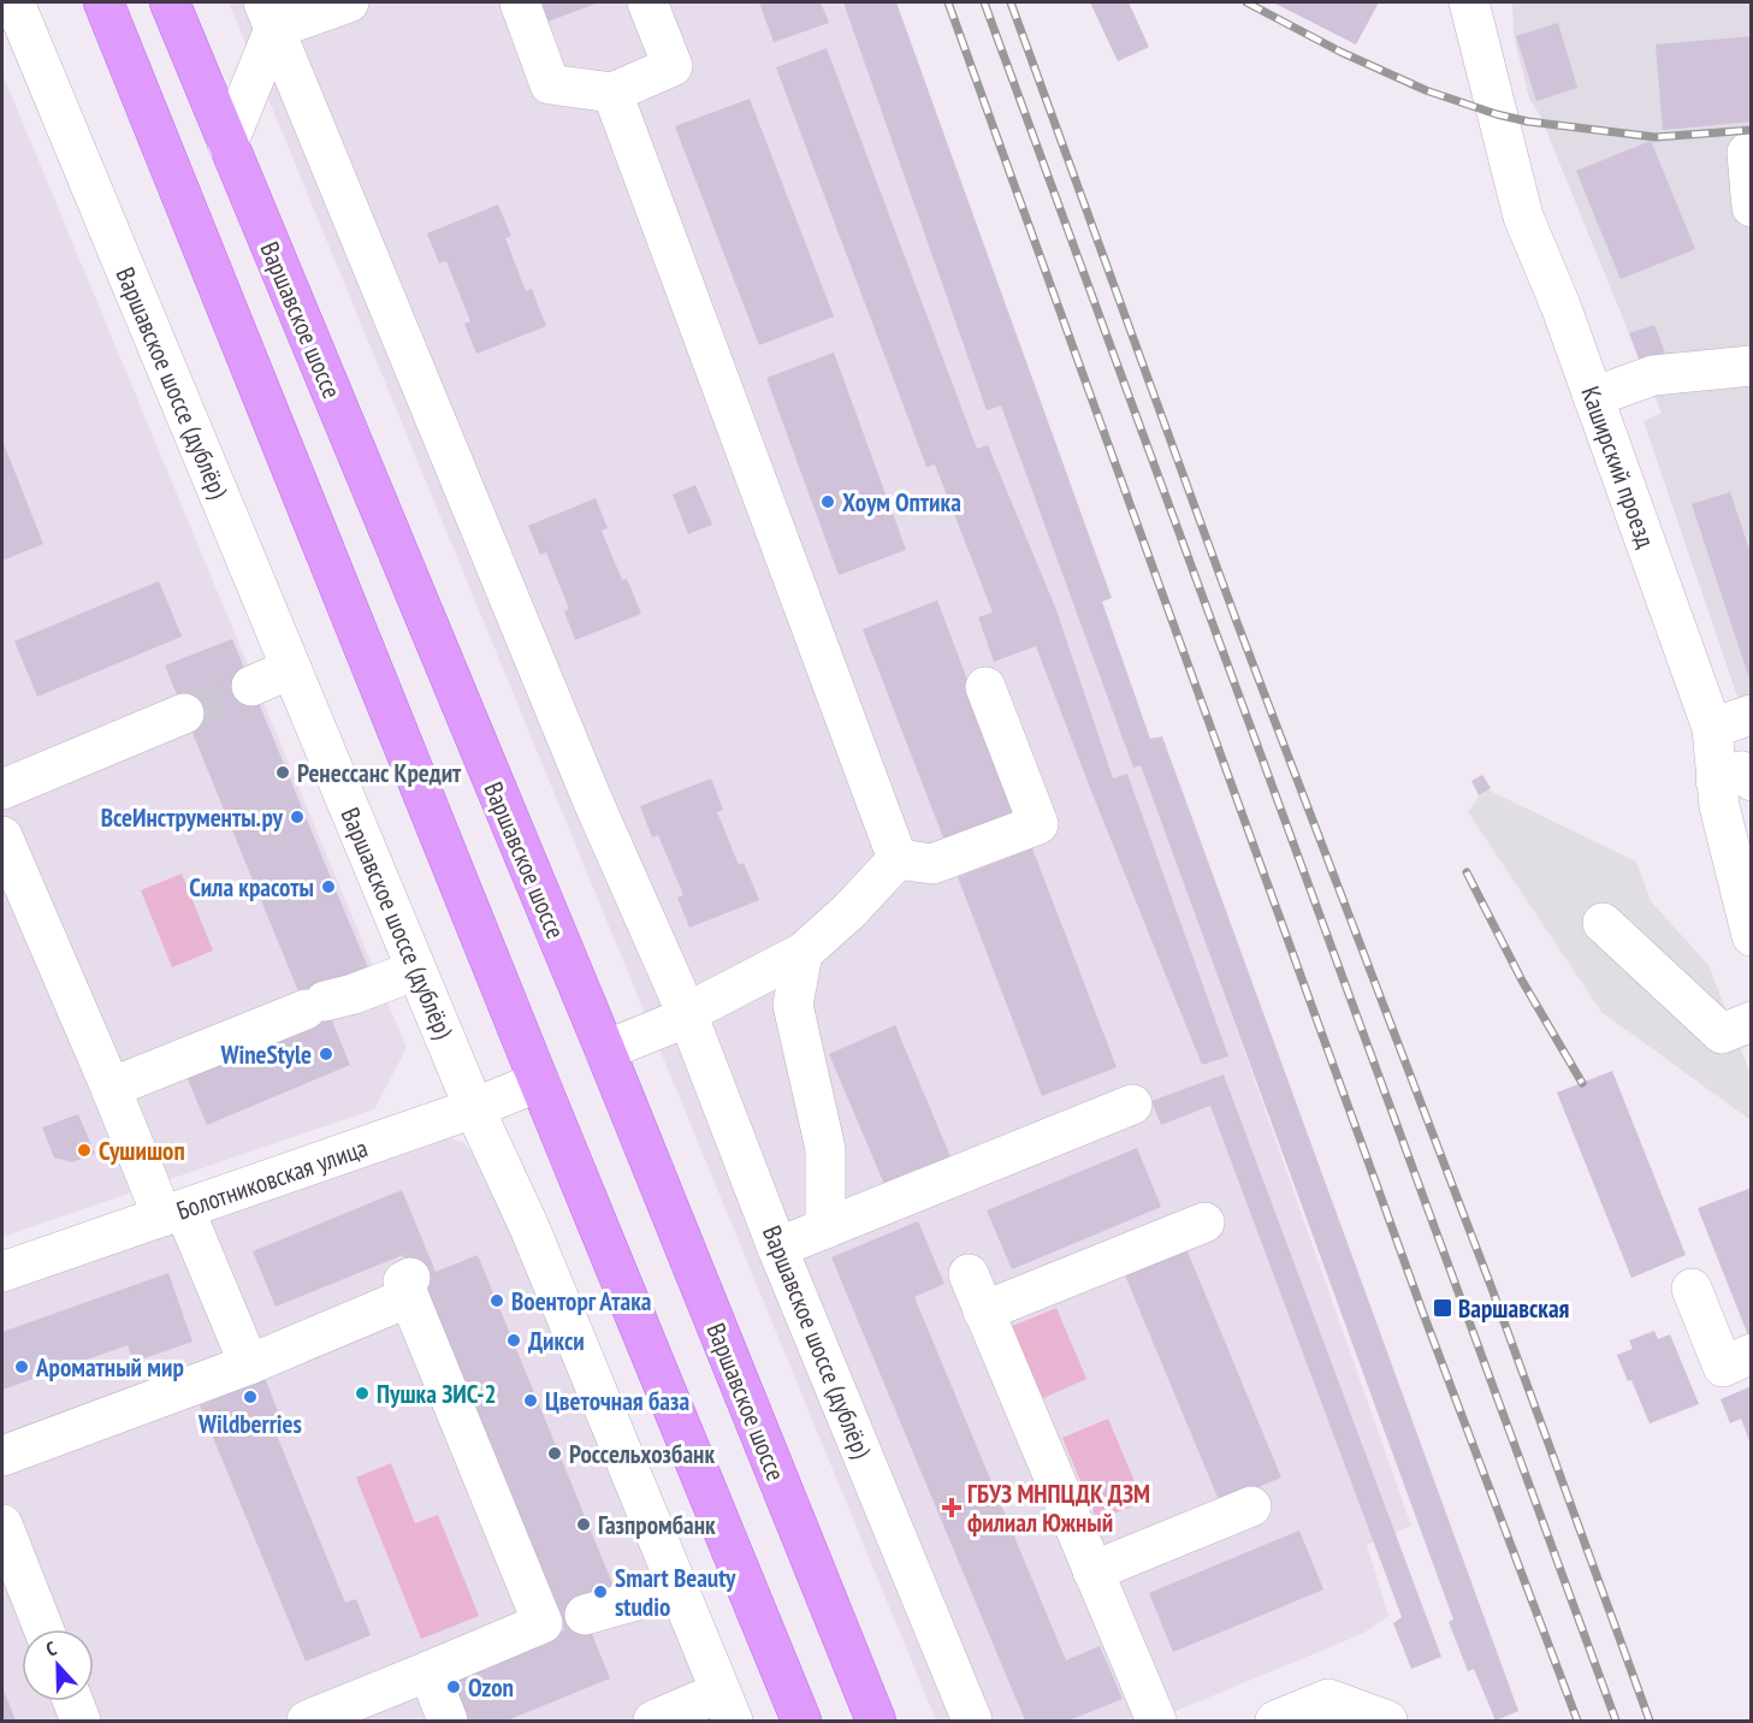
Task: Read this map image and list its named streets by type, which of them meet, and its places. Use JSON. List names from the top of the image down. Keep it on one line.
{"streets":{"main road":["Варшавское шоссе"],"street":["Варшавское шоссе (дублёр)","Каширский проезд","Болотниковская улица"]},"crossings":[["Варшавское шоссе (дублёр)","Болотниковская улица"]],"places":{"other":["Хоум Оптика","Ренессанс Кредит","ВсеИнструменты.ру","Сила красоты","WineStyle","Сушишоп","Военторг Атака","Дикси","Ароматный мир","Пушка ЗИС-2","Wildberries","Цветочная база","Россельхозбанк","Газпромбанк","Smart Beauty studio","Ozon"],"transit":["Варшавская"],"health":["ГБУЗ МНПЦДК ДЗМ филиал Южный"]},"north":"top"}
